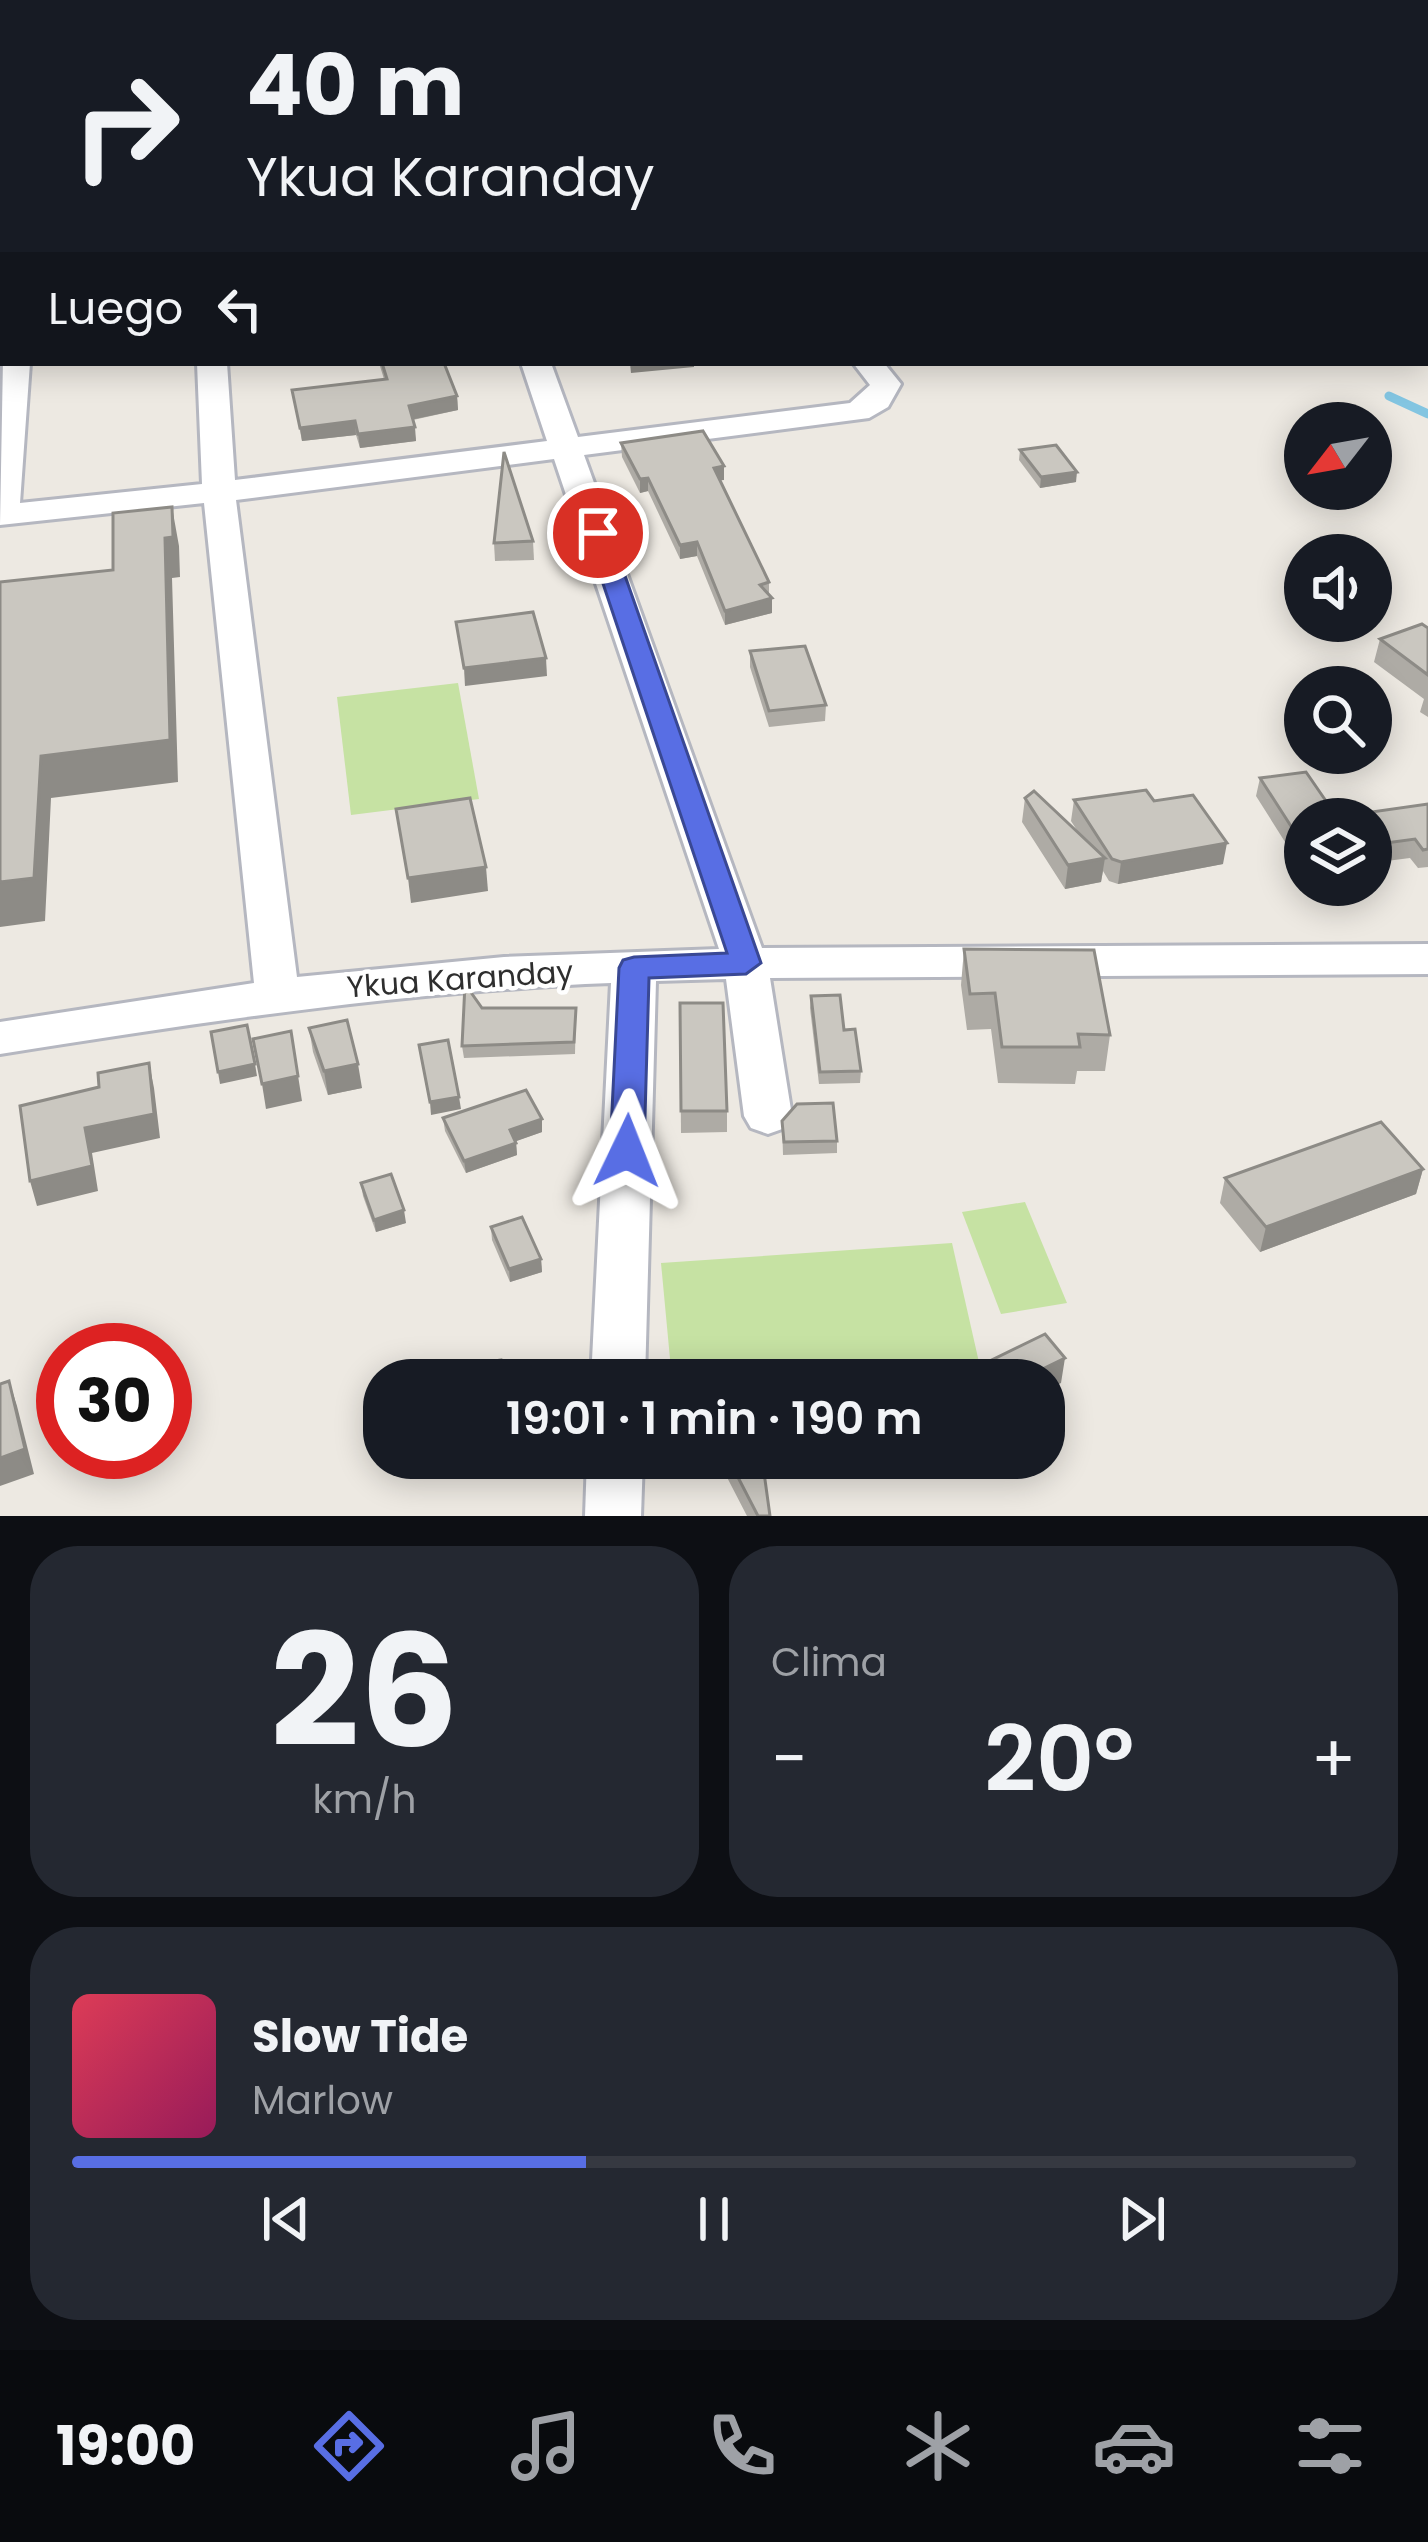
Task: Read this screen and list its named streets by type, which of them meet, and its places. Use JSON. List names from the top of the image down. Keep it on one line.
{"streets":{"street":["Ykua Karanday"]},"north":"bottom left","page":{"turn":["40 m","Ykua Karanday"],"then":"Luego","limit":"30","trip":"19:01 · 1 min · 190 m","tile":[["26","km/h"],"Clima"],"heat":["−","20°","+"],"song":["Slow Tide","Marlow"],"tabs":"19:00"}}
